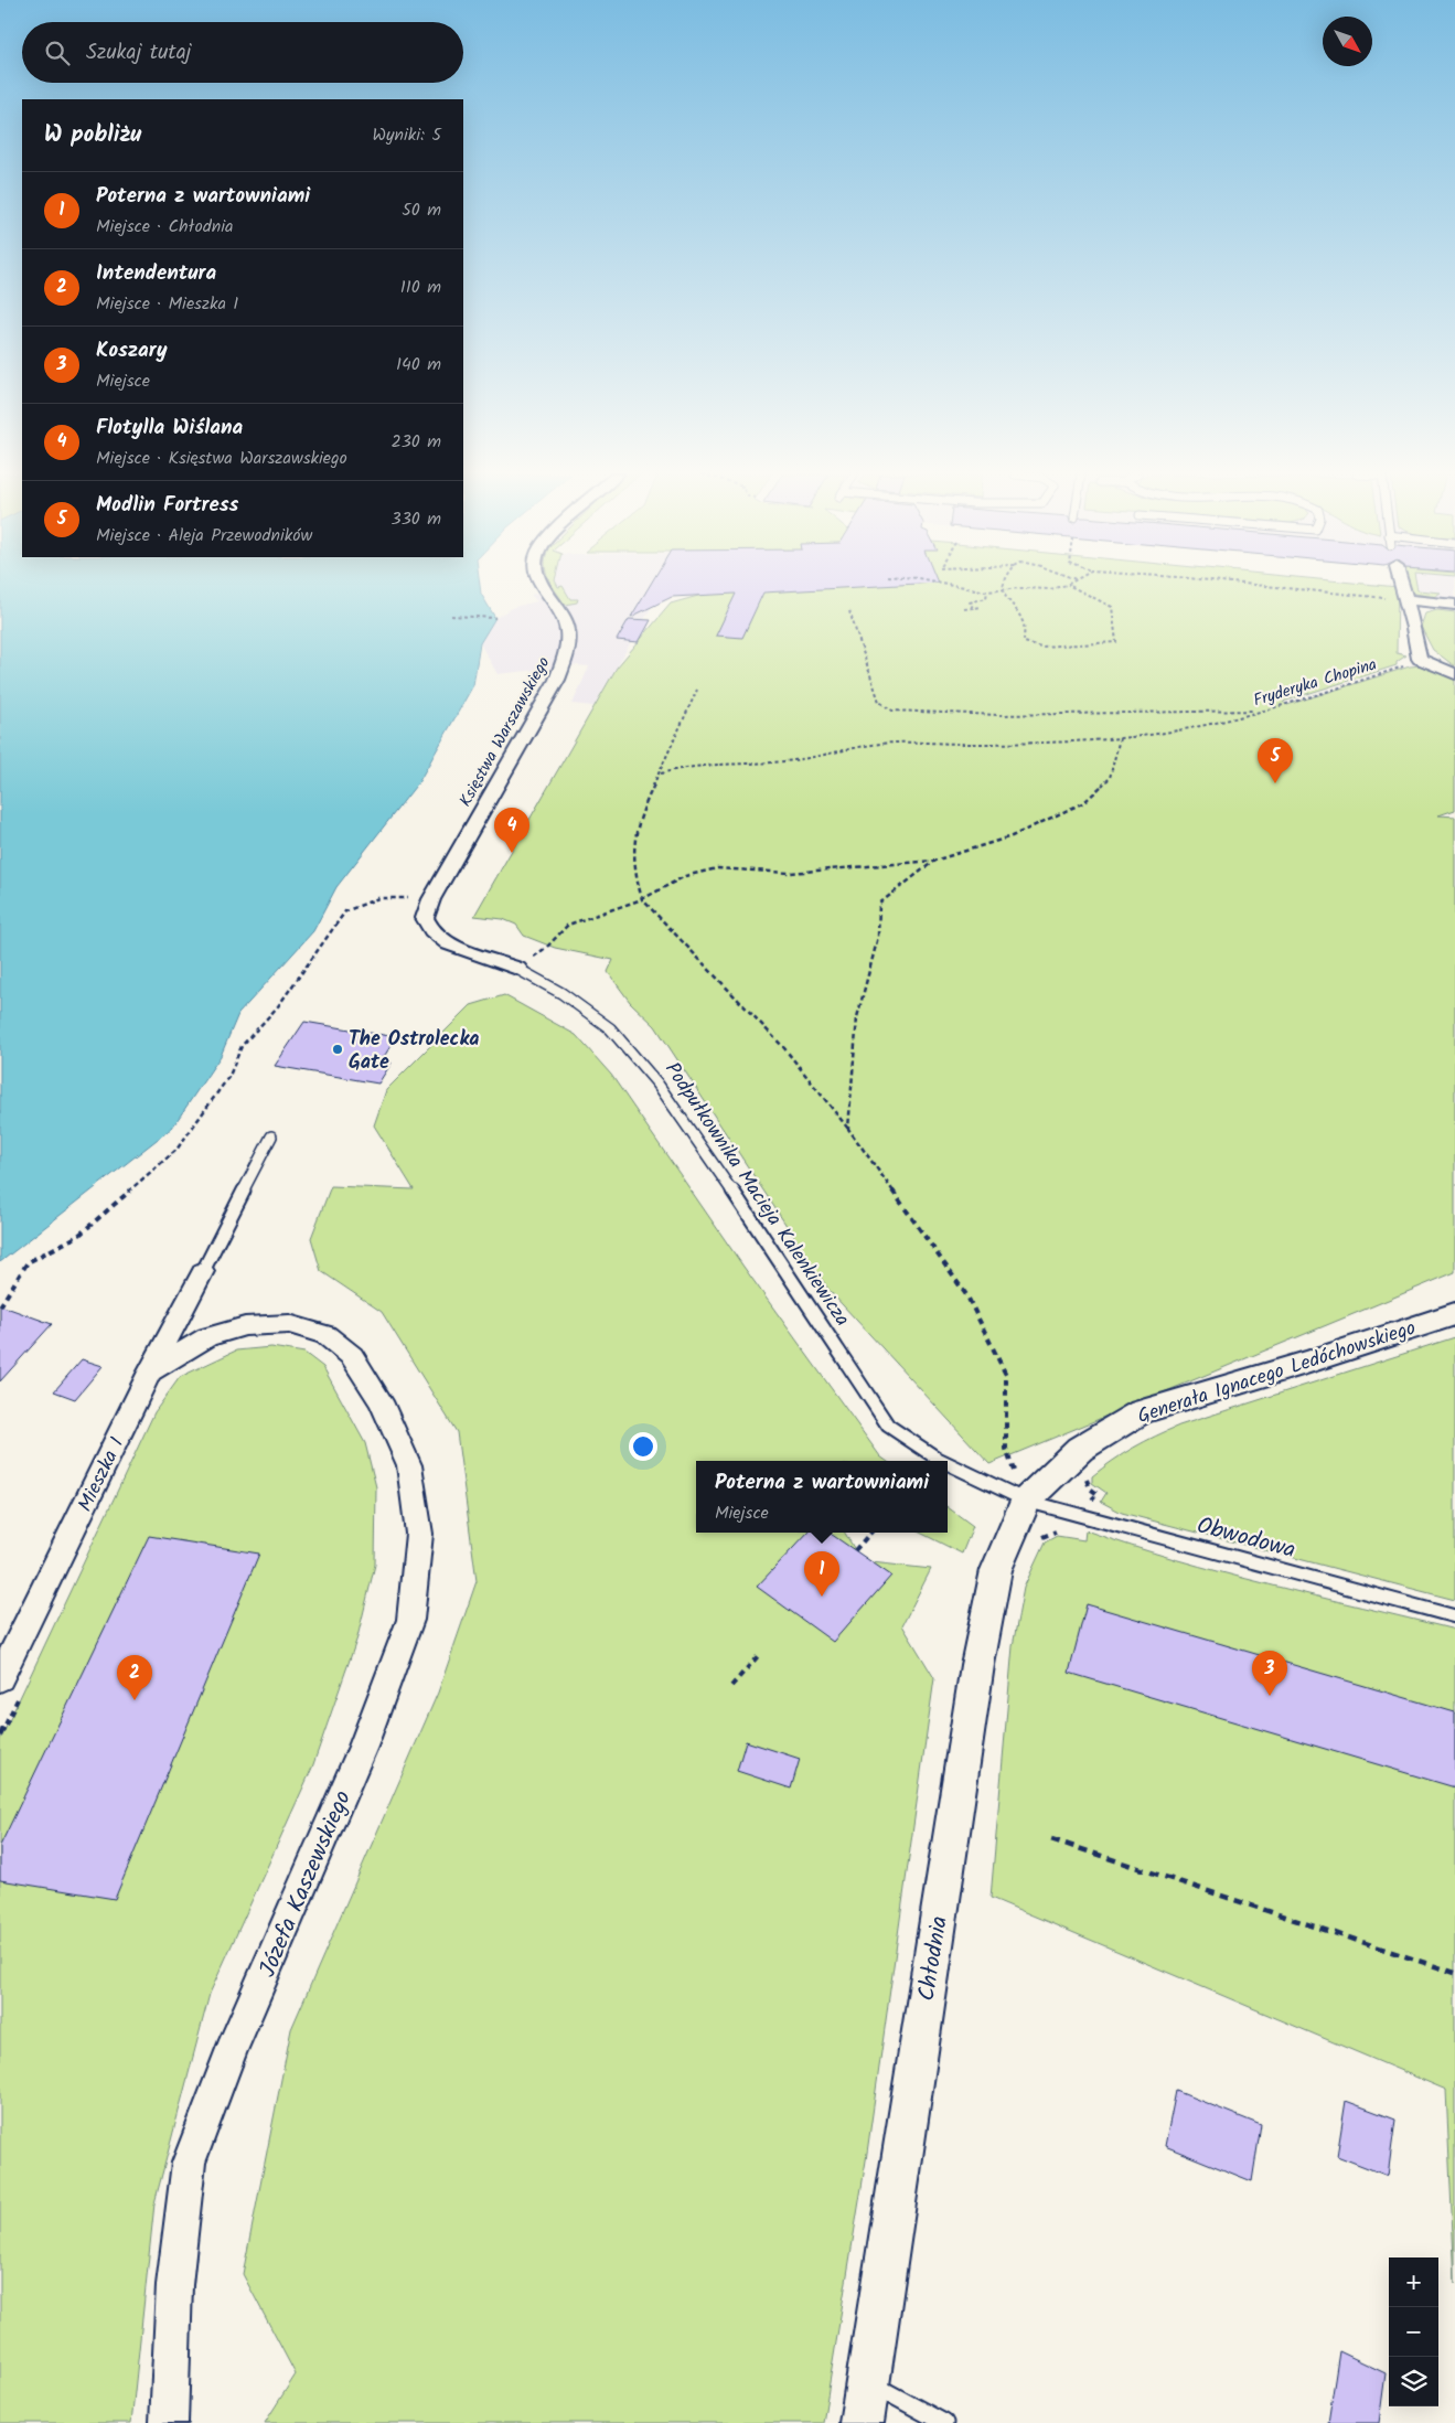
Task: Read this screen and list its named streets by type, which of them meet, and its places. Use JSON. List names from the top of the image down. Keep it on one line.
{"streets":{"street":["Księstwa Warszawskiego","Podpułkownika Macieja Kalenkiewicza","Generała Ignacego Ledóchowskiego","Mieszka I","Józefa Kaszewskiego","Chłodnia"],"lane":["Obwodowa"],"path":["Fryderyka Chopina"]},"crossings":[["Księstwa Warszawskiego","Podpułkownika Macieja Kalenkiewicza"],["Podpułkownika Macieja Kalenkiewicza","Generała Ignacego Ledóchowskiego"],["Podpułkownika Macieja Kalenkiewicza","Obwodowa"],["Podpułkownika Macieja Kalenkiewicza","Chłodnia"],["Generała Ignacego Ledóchowskiego","Obwodowa"],["Generała Ignacego Ledóchowskiego","Chłodnia"],["Mieszka I","Józefa Kaszewskiego"],["Obwodowa","Chłodnia"]],"places":["The Ostrolecka Gate"],"north":"bottom right","page":{"search":"Szukaj tutaj","heading":["W pobliżu","Wyniki: 5"],"list":[{"mark":"1","name":"Poterna z wartowniami","note":"Miejsce · Chłodnia","value":"50 m"},{"mark":"2","name":"Intendentura","note":"Miejsce · Mieszka I","value":"110 m"},{"mark":"3","name":"Koszary","note":"Miejsce","value":"140 m"},{"mark":"4","name":"Flotylla Wiślana","note":"Miejsce · Księstwa Warszawskiego","value":"230 m"},{"mark":"5","name":"Modlin Fortress","note":"Miejsce · Aleja Przewodników","value":"330 m"}],"pins":["5","4","1","3","2"],"popup":["Poterna z wartowniami","Miejsce"],"map_buttons":["+","−"]}}
